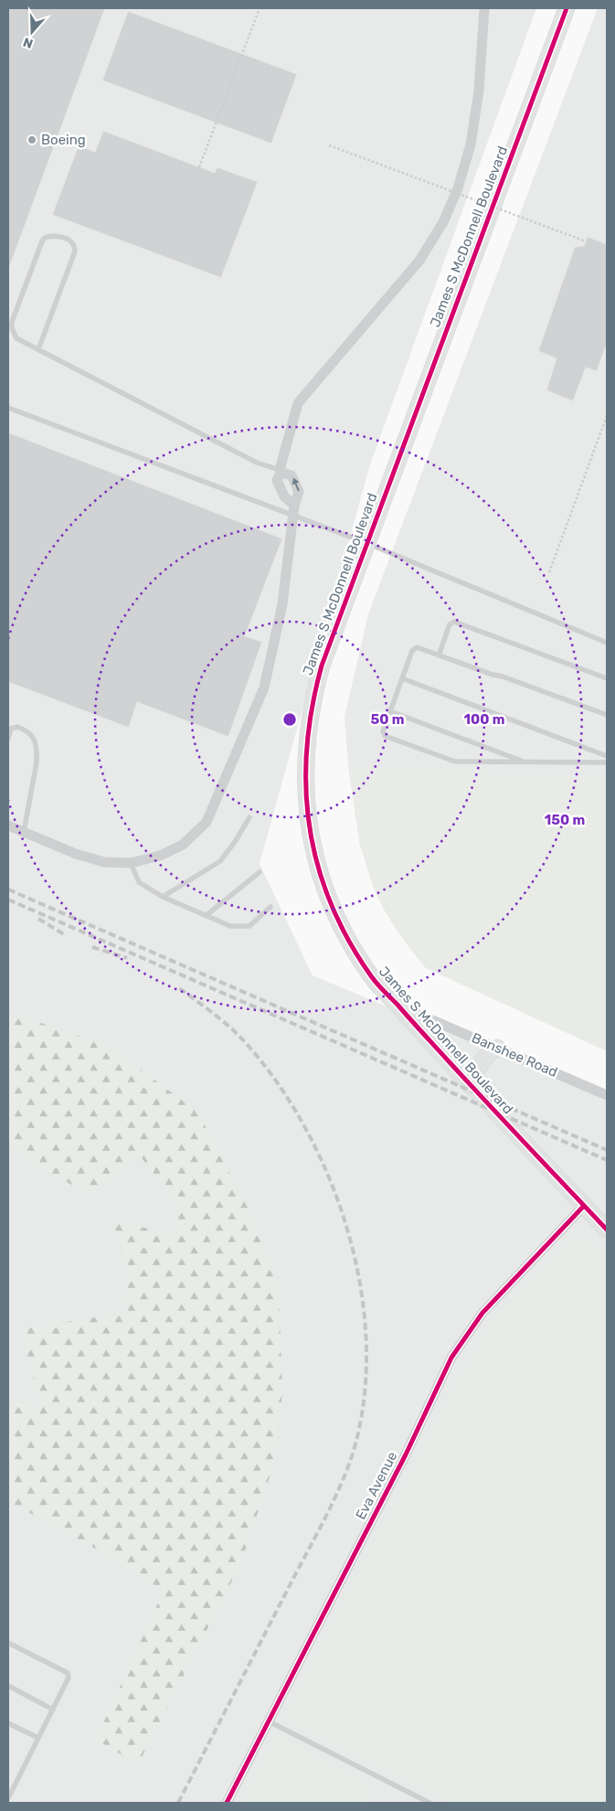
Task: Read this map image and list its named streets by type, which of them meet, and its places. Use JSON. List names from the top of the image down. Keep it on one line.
{"streets":{"main road":["James S McDonnell Boulevard"],"street":["Banshee Road","Eva Avenue"]},"crossings":[["James S McDonnell Boulevard","Banshee Road"],["James S McDonnell Boulevard","Eva Avenue"]],"places":["Boeing"],"north":"bottom","rings":["50 m","100 m","150 m"]}
